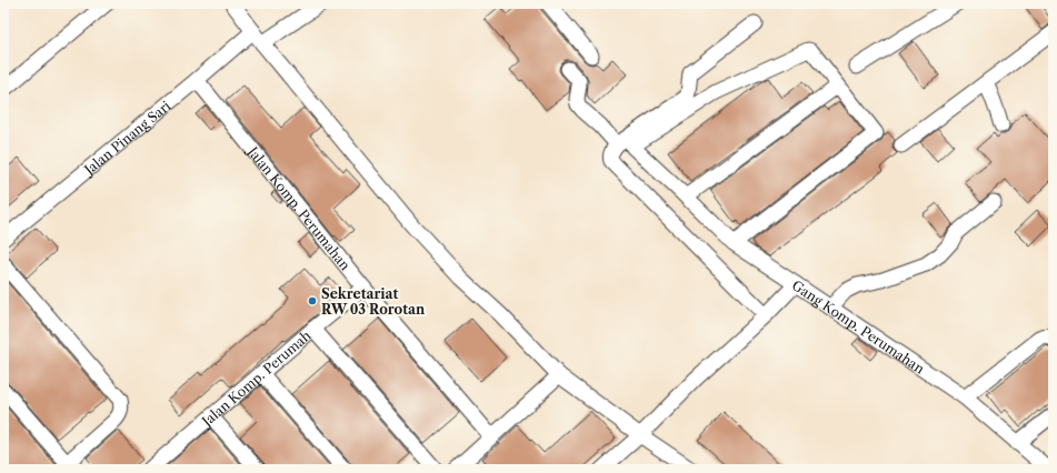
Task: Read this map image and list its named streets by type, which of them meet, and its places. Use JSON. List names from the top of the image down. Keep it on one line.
{"streets":{"street":["Jalan Pinang Sari","Jalan Komp. Perumahan","Gang Komp. Perumahan","Jalan Komp. Perumah"]},"crossings":[["Jalan Pinang Sari","Jalan Komp. Perumahan"],["Jalan Komp. Perumahan","Jalan Komp. Perumah"]],"places":["Sekretariat RW 03 Rorotan"]}
